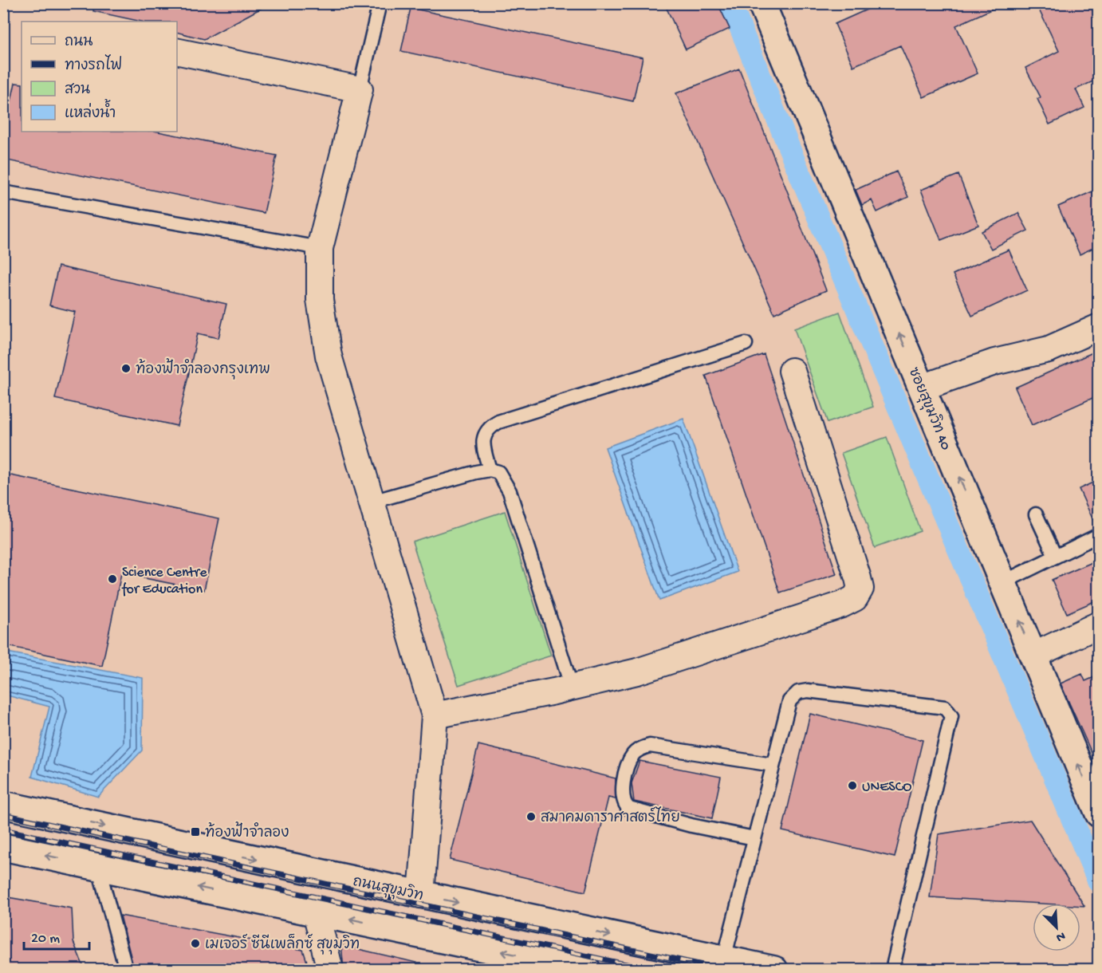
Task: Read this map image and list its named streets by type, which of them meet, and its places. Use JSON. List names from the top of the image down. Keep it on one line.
{"streets":{"main road":["ซอยสุขุมวิท 40","ถนนสุขุมวิท"]},"one_way":["ซอยสุขุมวิท 40"],"places":{"other":["ท้องฟ้าจำลองกรุงเทพ","Science Centre for Education","UNESCO","สมาคมดาราศาสตร์ไทย","เมเจอร์ ซีนีเพล็กซ์ สุขุมวิท"],"transit":["ท้องฟ้าจำลอง"]},"legend":["ถนน","ทางรถไฟ","สวน","แหล่งน้ำ"],"scale_bar":"20 m","north":"bottom right"}
